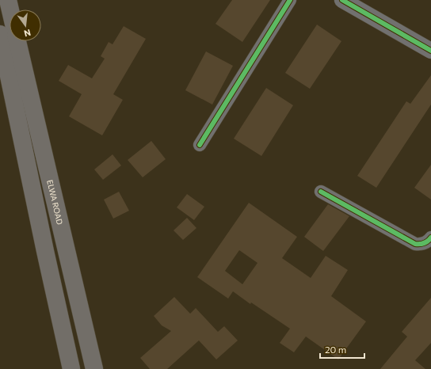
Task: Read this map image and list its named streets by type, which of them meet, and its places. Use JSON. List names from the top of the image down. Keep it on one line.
{"streets":{"main road":["ELWA ROAD"]},"scale_bar":"20 m","north":"bottom"}
